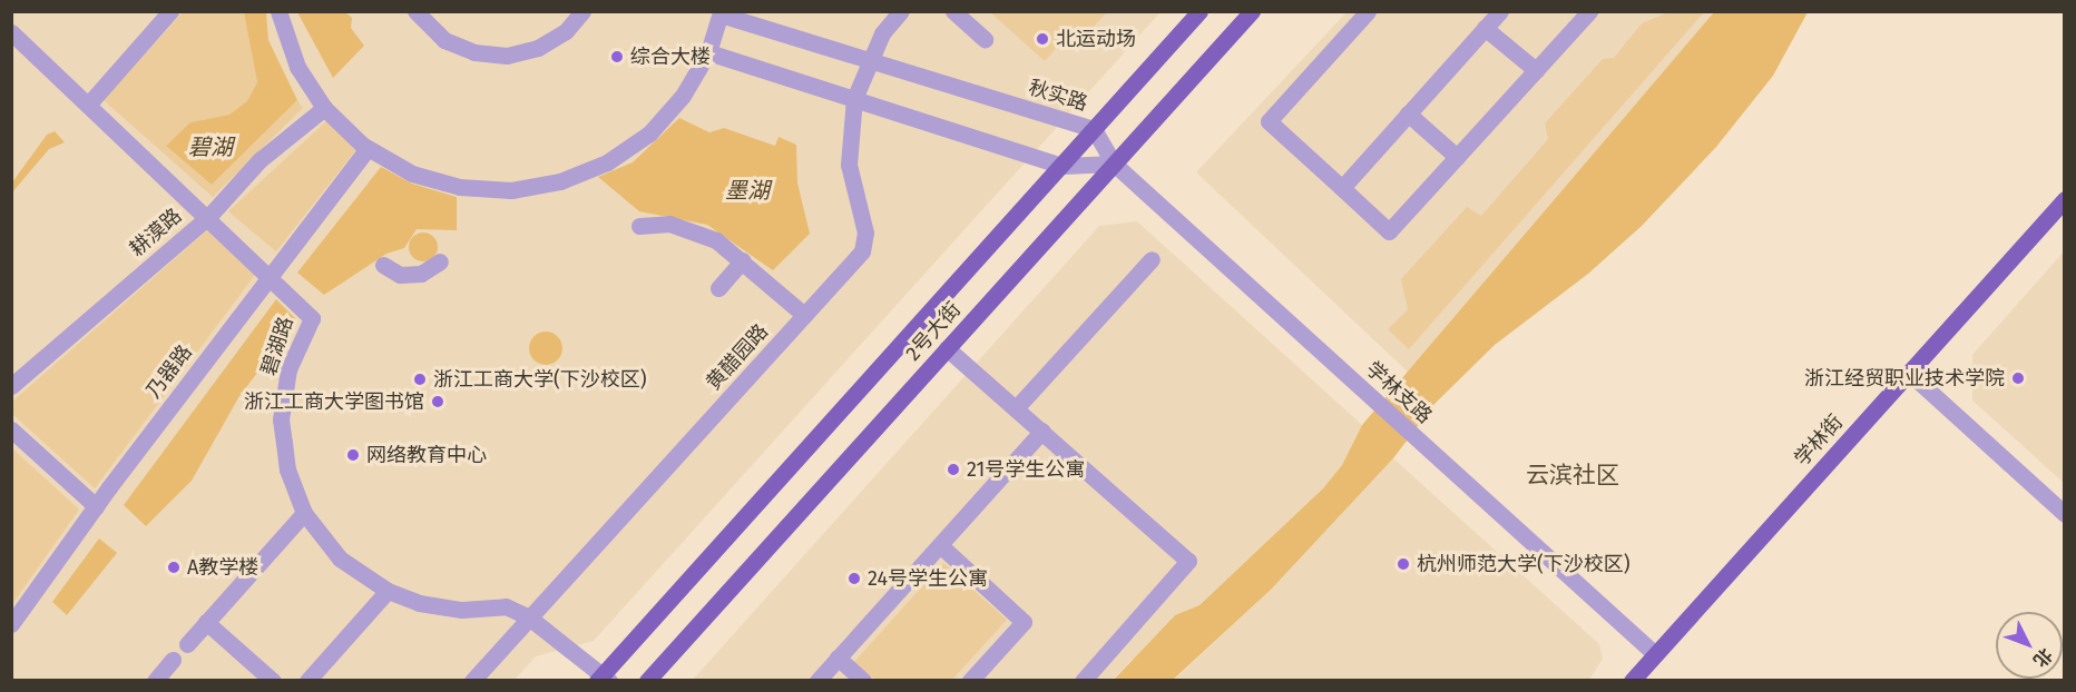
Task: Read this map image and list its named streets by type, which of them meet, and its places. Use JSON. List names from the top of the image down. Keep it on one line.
{"streets":{"main road":["2号大街","学林街"],"street":["秋实路","耕漠路","碧湖路","黄醋园路","乃器路","学林支路"]},"crossings":[["秋实路","2号大街"],["秋实路","黄醋园路"],["秋实路","学林支路"],["耕漠路","碧湖路"],["2号大街","碧湖路"],["2号大街","学林支路"],["碧湖路","黄醋园路"],["碧湖路","乃器路"],["学林支路","学林街"]],"districts":["云滨社区"],"water":["碧湖","墨湖"],"places":["北运动场","综合大楼","浙江经贸职业技术学院","浙江工商大学(下沙校区)","浙江工商大学图书馆","网络教育中心","21号学生公寓","杭州师范大学(下沙校区)","A教学楼","24号学生公寓"],"north":"bottom right"}
